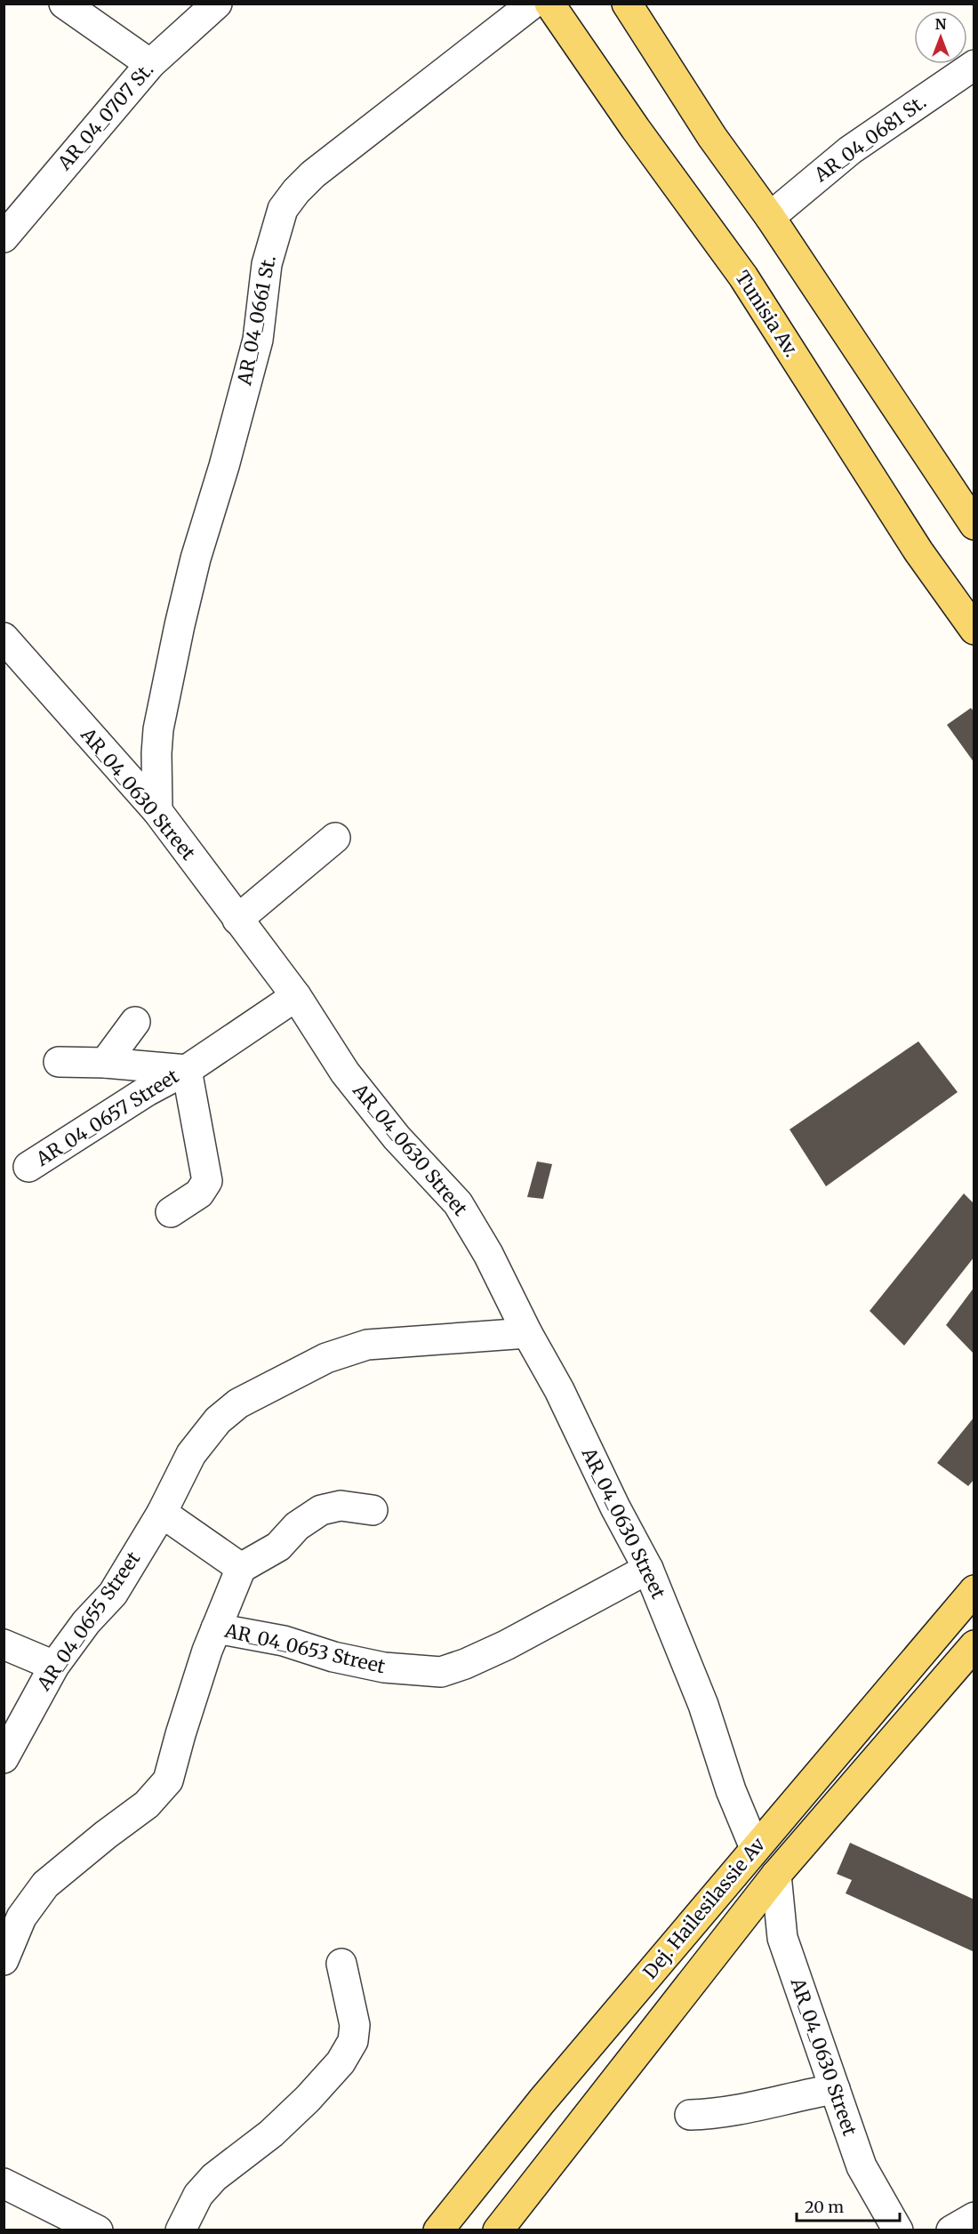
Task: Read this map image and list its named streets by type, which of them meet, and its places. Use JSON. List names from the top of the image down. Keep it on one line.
{"streets":{"main road":["Tunisia Av.","Dej. Hailesilassie Av"],"street":["AR_04_0707 St.","AR_04_0681 St.","AR_04_0661 St.","AR_04_0630 Street","AR_04_0657 Street","AR_04_0655 Street","AR_04_0653 Street"]},"crossings":[["AR_04_0661 St.","AR_04_0630 Street"],["AR_04_0630 Street","AR_04_0657 Street"],["AR_04_0630 Street","AR_04_0655 Street"],["AR_04_0630 Street","AR_04_0653 Street"],["AR_04_0630 Street","Dej. Hailesilassie Av"]],"scale_bar":"20 m","north":"top"}
